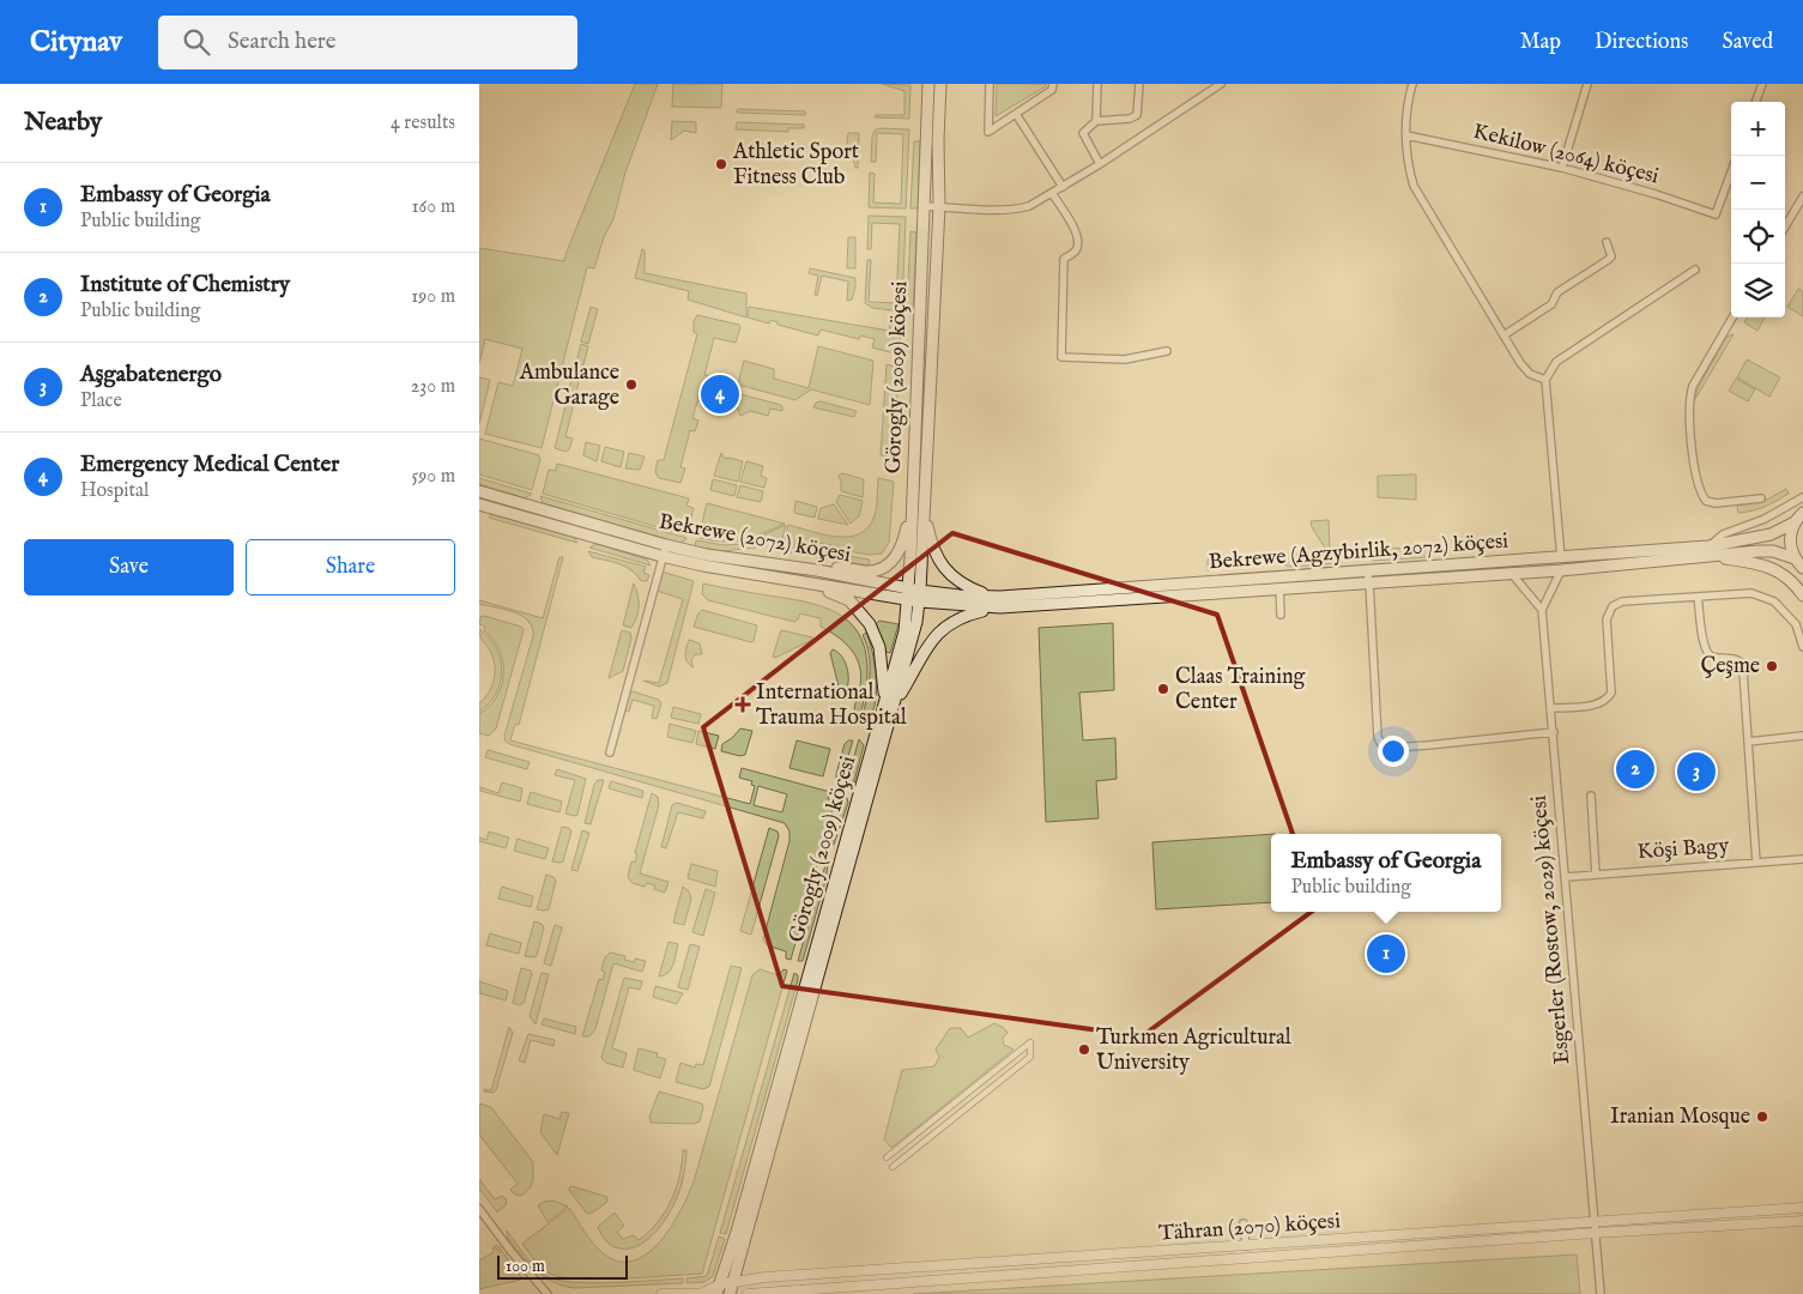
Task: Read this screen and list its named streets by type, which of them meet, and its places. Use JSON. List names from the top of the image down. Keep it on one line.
{"streets":{"main road":["Görogly (2009) köçesi","Bekrewe (2072) köçesi","Bekrewe (Agzybirlik, 2072) köçesi"],"street":["Kekilow (2064) köçesi","Köşi Bagy","Esgerler (Rostow, 2029) köçesi","Tähran (2070) köçesi"]},"crossings":[["Görogly (2009) köçesi","Bekrewe (2072) köçesi"],["Görogly (2009) köçesi","Bekrewe (Agzybirlik, 2072) köçesi"],["Görogly (2009) köçesi","Tähran (2070) köçesi"],["Bekrewe (2072) köçesi","Bekrewe (Agzybirlik, 2072) köçesi"],["Köşi Bagy","Esgerler (Rostow, 2029) köçesi"],["Esgerler (Rostow, 2029) köçesi","Tähran (2070) köçesi"]],"places":{"other":["Athletic Sport Fitness Club","Ambulance Garage","Çeşme","Claas Training Center","Turkmen Agricultural University","Iranian Mosque"],"health":["International Trauma Hospital"]},"scale_bar":"100 m","page":{"header":"Citynav","search":"Search here","nav":["Map","Directions","Saved"],"heading":["Nearby","4 results"],"map_buttons":["+","−"],"list":[{"mark":"1","name":"Embassy of Georgia","note":"Public building","value":"160 m"},{"mark":"2","name":"Institute of Chemistry","note":"Public building","value":"190 m"},{"mark":"3","name":"Aşgabatenergo","note":"Place","value":"230 m"},{"mark":"4","name":"Emergency Medical Center","note":"Hospital","value":"590 m"}],"pins":["4","2","3","1"],"buttons":["Save","Share"],"popup":["Embassy of Georgia","Public building"],"scale":"100 m"}}
